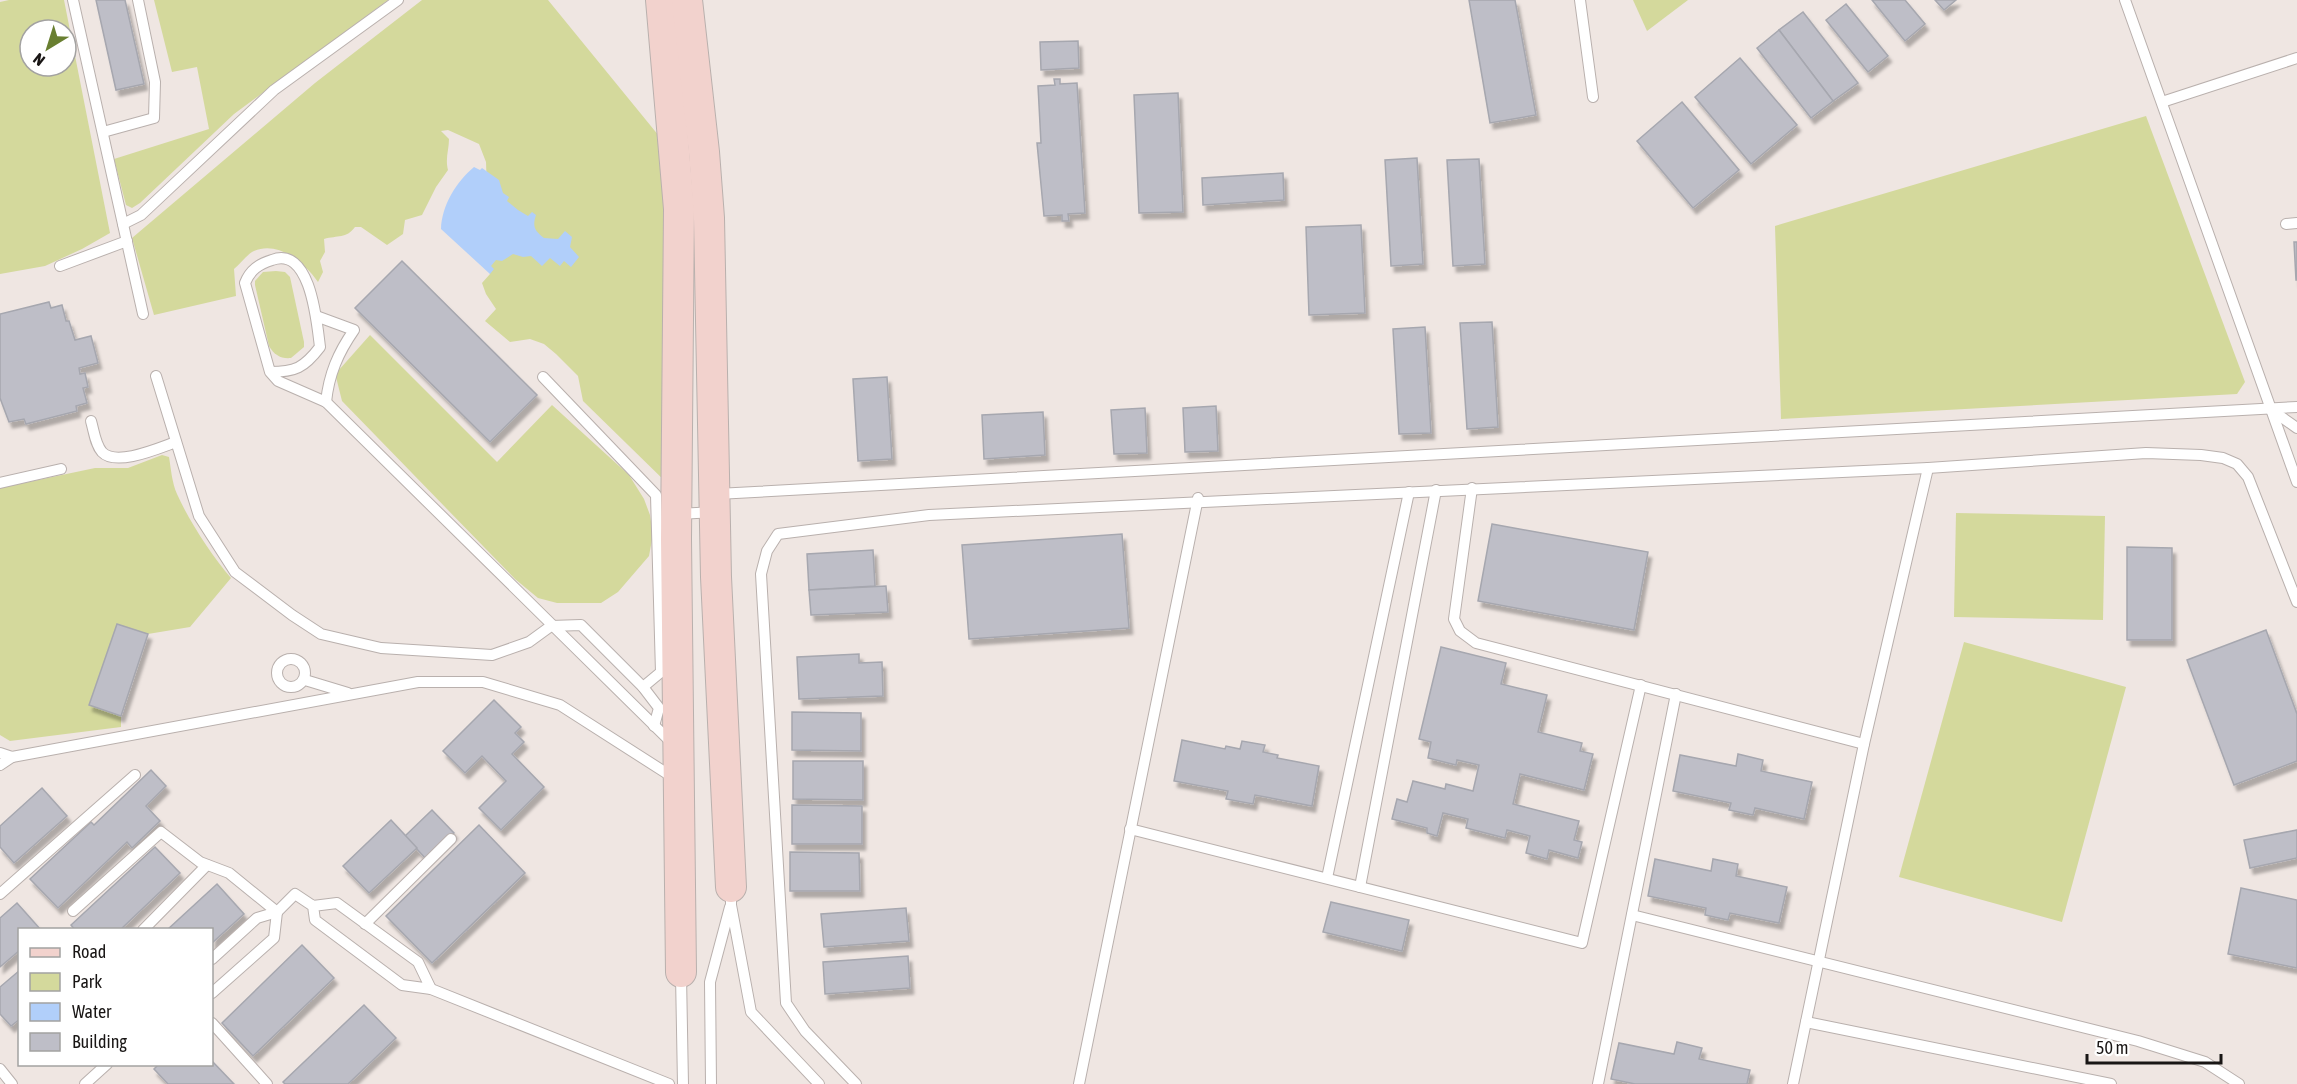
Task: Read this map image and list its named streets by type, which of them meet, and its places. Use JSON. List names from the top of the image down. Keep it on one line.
{"legend":["Road","Park","Water","Building"],"scale_bar":"50 m","north":"bottom left"}
